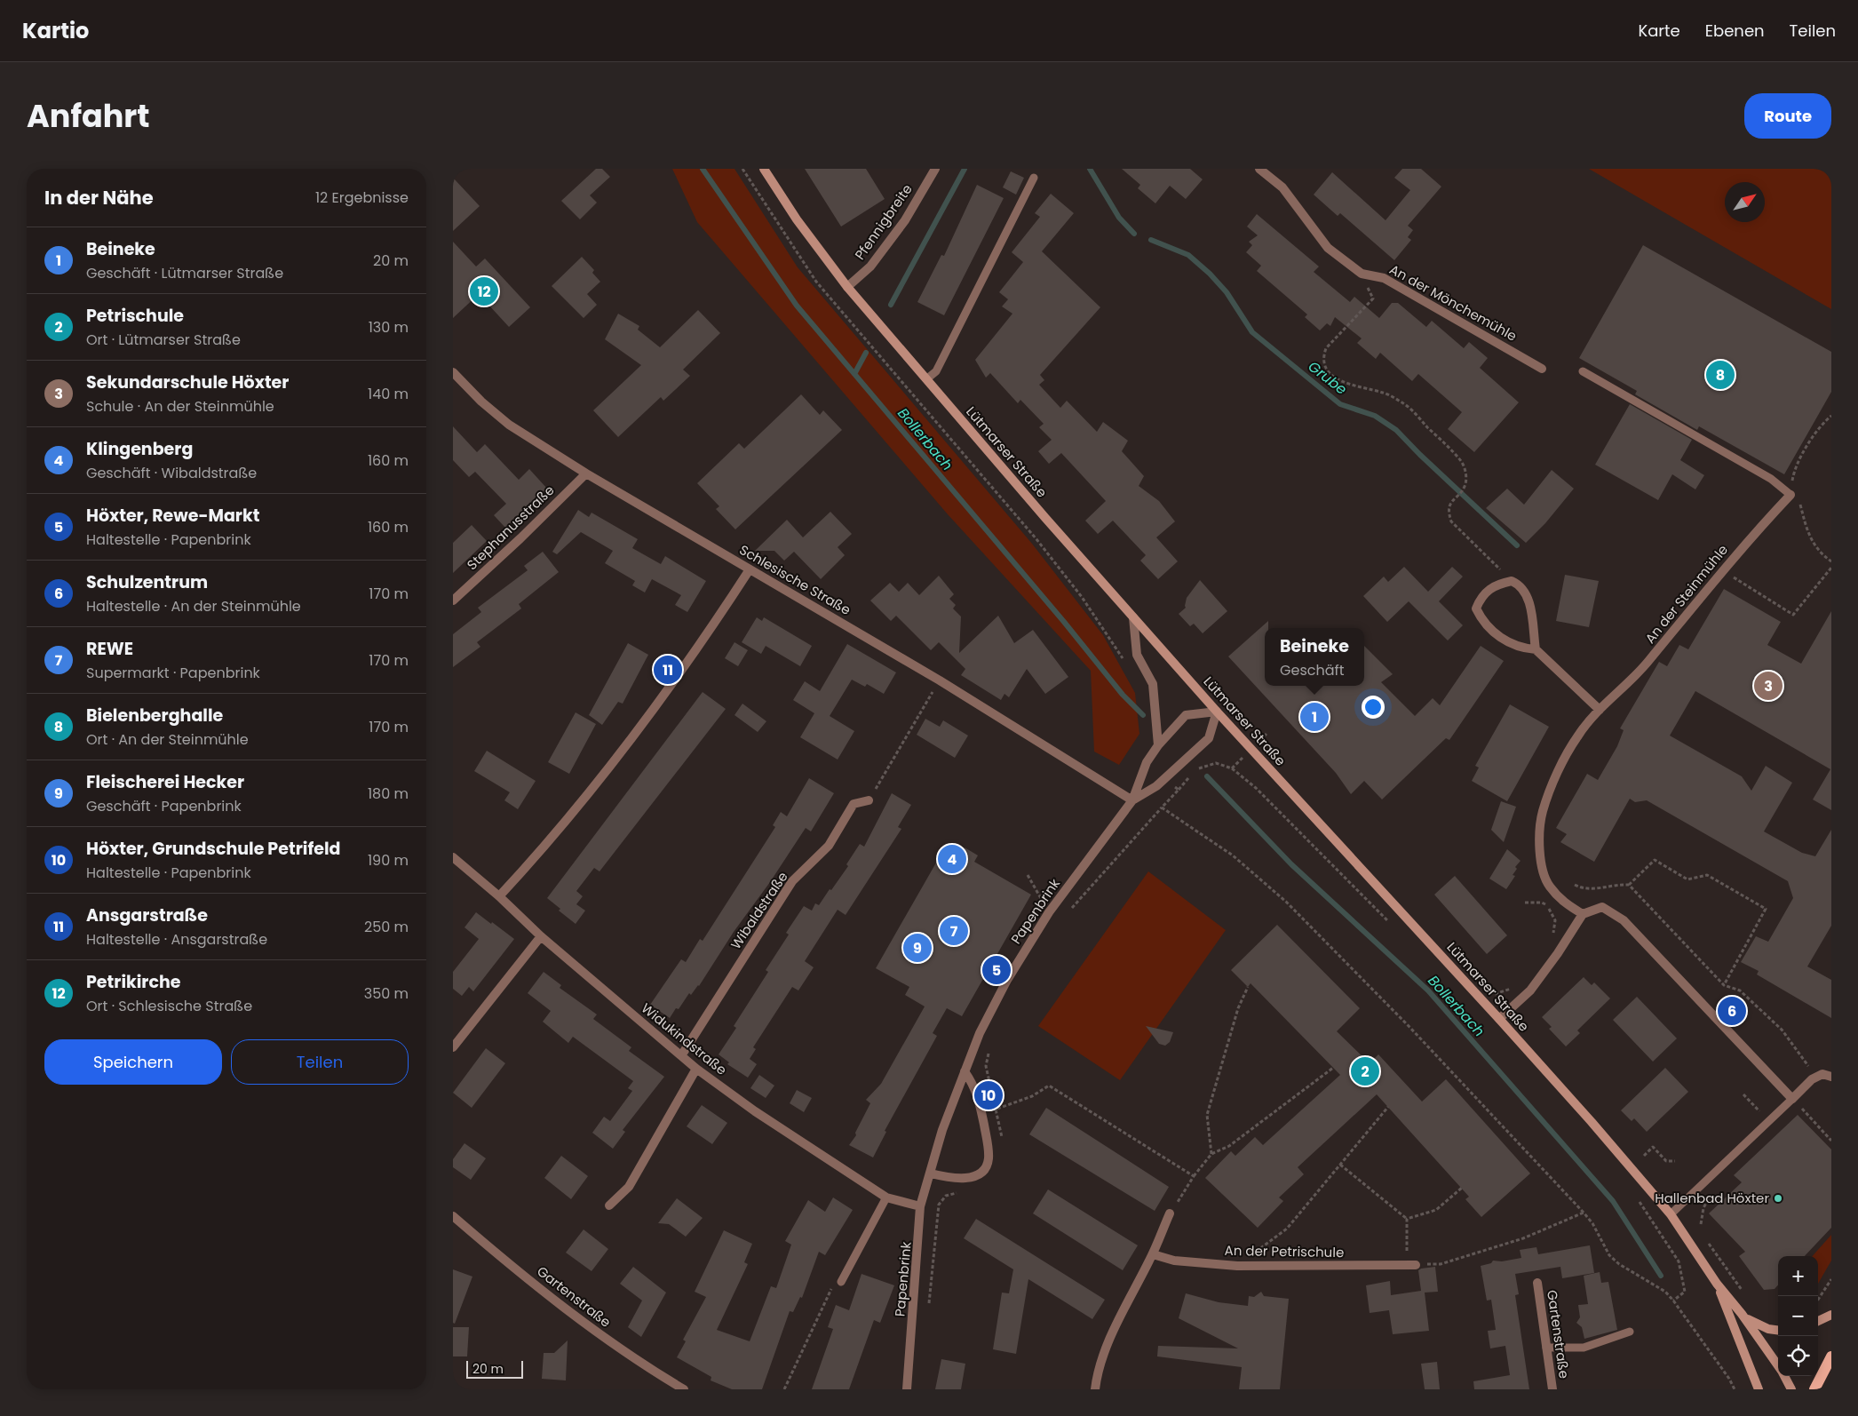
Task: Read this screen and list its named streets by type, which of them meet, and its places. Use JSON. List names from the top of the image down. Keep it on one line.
{"streets":{"main road":["Lütmarser Straße"],"street":["Pfennigbreite","An der Mönchemühle","Stephanusstraße","Schlesische Straße","An der Steinmühle","Wibaldstraße","Papenbrink","Widukindstraße","An der Petrischule","Gartenstraße"]},"crossings":[["Pfennigbreite","Lütmarser Straße"],["Lütmarser Straße","Papenbrink"],["Stephanusstraße","Schlesische Straße"],["Schlesische Straße","Papenbrink"],["Wibaldstraße","Widukindstraße"],["Papenbrink","Widukindstraße"]],"water":["Grube","Bollerbach"],"places":["Hallenbad Höxter"],"scale_bar":"20 m","north":"top right","page":{"header":"Kartio","nav":["Karte","Ebenen","Teilen"],"title":"Anfahrt","buttons":["Route",["Speichern","Teilen"]],"heading":["In der Nähe","12 Ergebnisse"],"list":[{"mark":"1","name":"Beineke","note":"Geschäft · Lütmarser Straße","value":"20 m"},{"mark":"2","name":"Petrischule","note":"Ort · Lütmarser Straße","value":"130 m"},{"mark":"3","name":"Sekundarschule Höxter","note":"Schule · An der Steinmühle","value":"140 m"},{"mark":"4","name":"Klingenberg","note":"Geschäft · Wibaldstraße","value":"160 m"},{"mark":"5","name":"Höxter, Rewe-Markt","note":"Haltestelle · Papenbrink","value":"160 m"},{"mark":"6","name":"Schulzentrum","note":"Haltestelle · An der Steinmühle","value":"170 m"},{"mark":"7","name":"REWE","note":"Supermarkt · Papenbrink","value":"170 m"},{"mark":"8","name":"Bielenberghalle","note":"Ort · An der Steinmühle","value":"170 m"},{"mark":"9","name":"Fleischerei Hecker","note":"Geschäft · Papenbrink","value":"180 m"},{"mark":"10","name":"Höxter, Grundschule Petrifeld","note":"Haltestelle · Papenbrink","value":"190 m"},{"mark":"11","name":"Ansgarstraße","note":"Haltestelle · Ansgarstraße","value":"250 m"},{"mark":"12","name":"Petrikirche","note":"Ort · Schlesische Straße","value":"350 m"}],"pins":["12","8","11","3","1","4","7","9","5","6","2","10"],"popup":["Beineke","Geschäft"],"map_buttons":["+","−"],"scale":"20 m"}}
